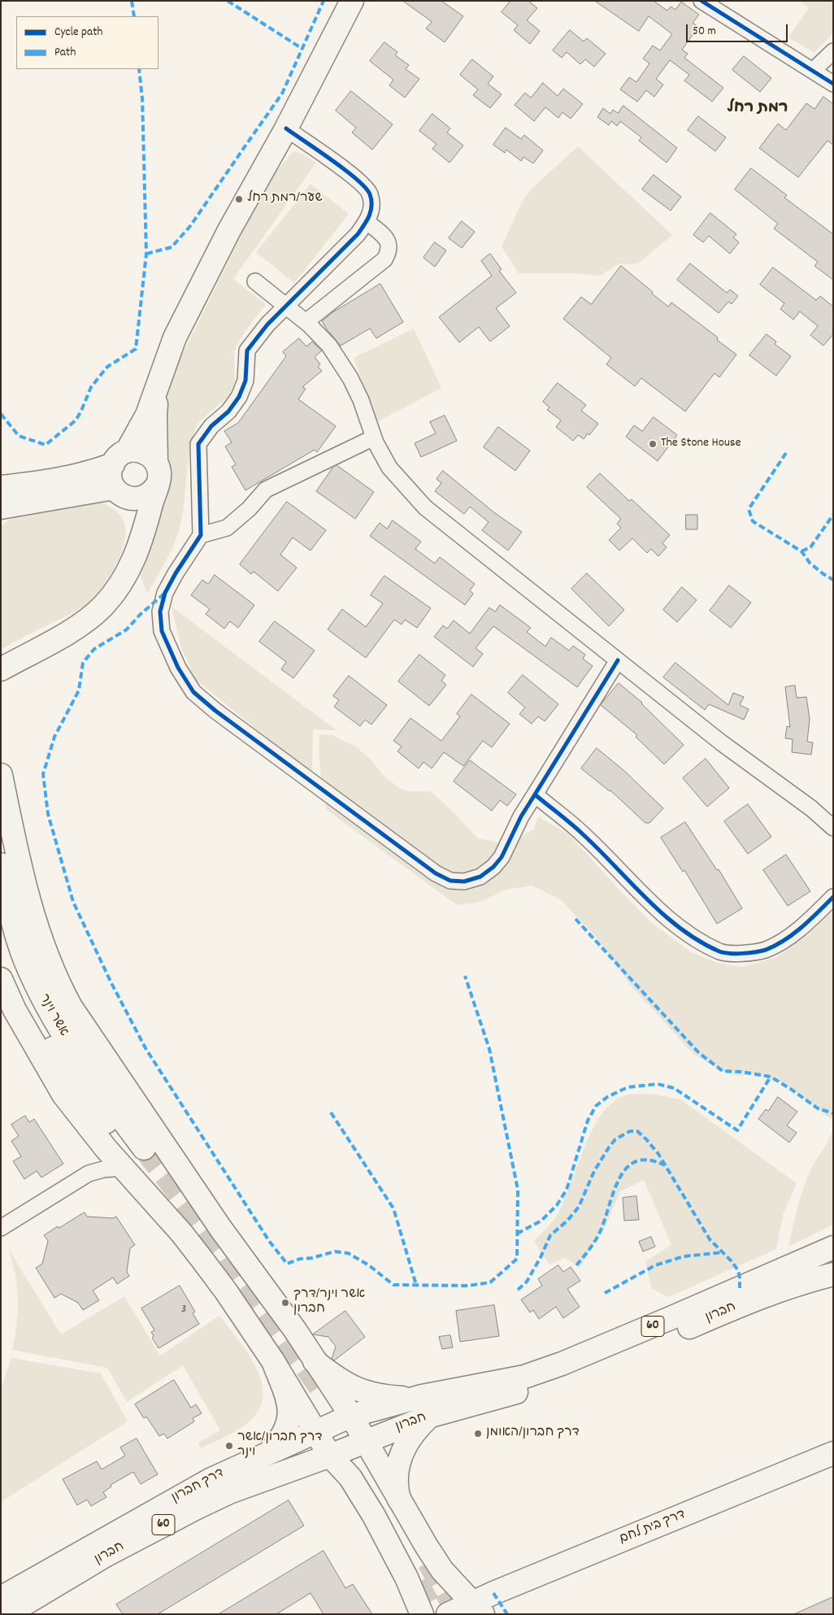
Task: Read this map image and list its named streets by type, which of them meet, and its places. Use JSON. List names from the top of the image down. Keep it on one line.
{"streets":{"main road":["אשר וינר","חברון","60","דרך חברון","דרך בית לחם"]},"crossings":[["חברון","דרך חברון"]],"districts":["רמת רחל"],"places":["שער/רמת רחל","The Stone House","אשר וינר/דרך חברון","דרך חברון/האומן","דרך חברון/אשר וינר"],"house_numbers":["3"],"legend":["Cycle path","Path"],"scale_bar":"50 m"}
